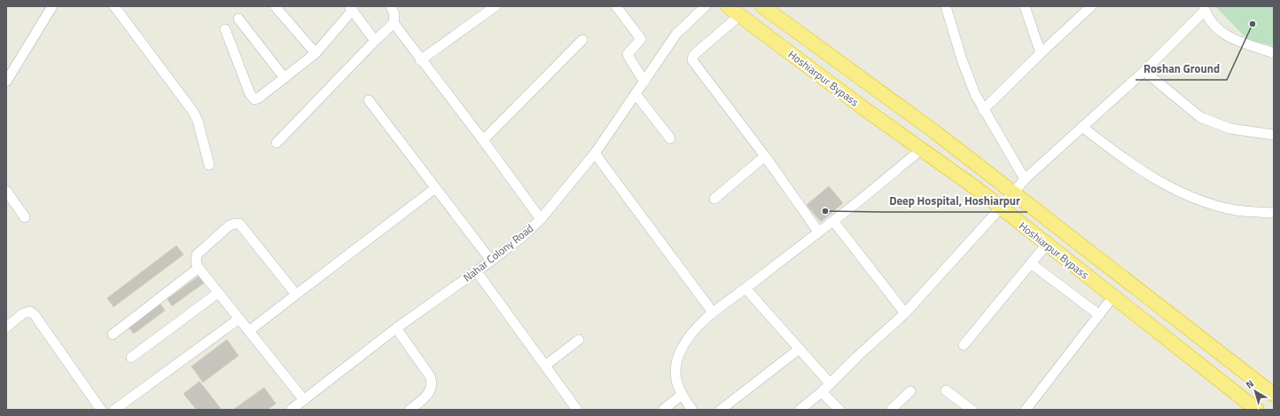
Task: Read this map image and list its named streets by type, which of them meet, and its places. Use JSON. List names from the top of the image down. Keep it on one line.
{"streets":{"highway":["Hoshiarpur Bypass"],"street":["Nahar Colony Road"]},"places":["Roshan Ground","Deep Hospital, Hoshiarpur"],"north":"top left"}
